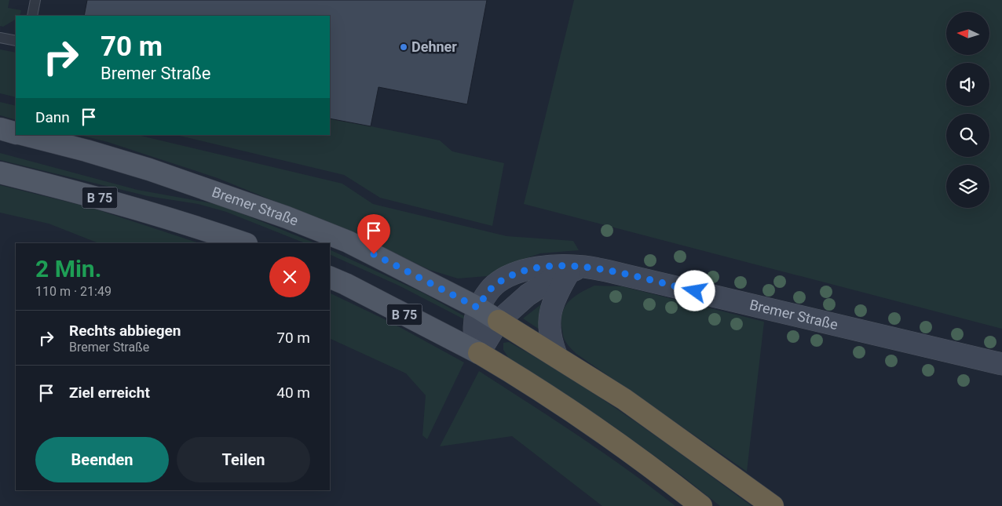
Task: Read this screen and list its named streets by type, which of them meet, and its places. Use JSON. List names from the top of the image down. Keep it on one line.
{"streets":{"main road":["B 75","Bremer Straße"]},"crossings":[["B 75","Bremer Straße"]],"places":["Dehner"],"north":"left","page":{"turn":["70 m","Bremer Straße"],"then":"Dann","heading":["2 Min.","110 m · 21:49"],"list":[{"name":"Rechts abbiegen","note":"Bremer Straße","value":"70 m"},{"name":"Ziel erreicht","value":"40 m"}],"buttons":["Beenden","Teilen"]}}
